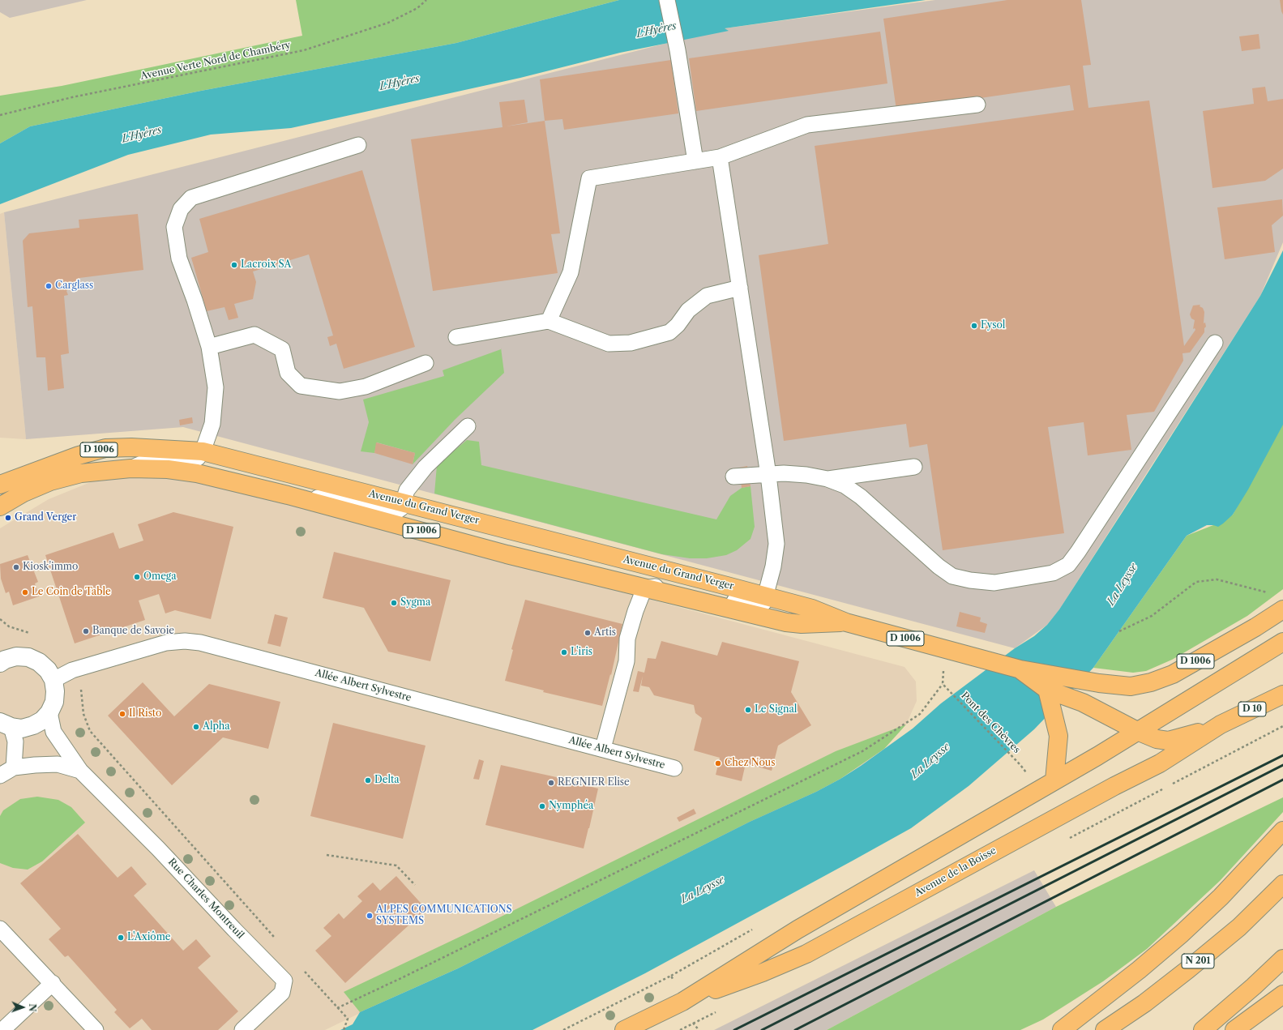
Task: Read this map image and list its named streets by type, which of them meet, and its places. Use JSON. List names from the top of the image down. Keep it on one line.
{"streets":{"main road":["D 1006","Avenue du Grand Verger","D 10","Avenue de la Boisse","N 201"],"lane":["Allée Albert Sylvestre","Rue Charles Montreuil"],"path":["Avenue Verte Nord de Chambéry","Pont des Chèvres"]},"crossings":[["Avenue du Grand Verger","D 10"],["Avenue du Grand Verger","Avenue de la Boisse"],["D 10","Avenue de la Boisse"]],"water":["L'Hyères","La Leysse"],"places":["Lacroix SA","Carglass","Fysol","Grand Verger","Kiosk'immo","Omega","Le Coin de Table","Sygma","Banque de Savoie","Artis","L'iris","Le Signal","Il Risto","Alpha","Chez Nous","Delta","REGNIER Elise","Nymphéa","ALPES COMMUNICATIONS SYSTEMS","L'Axiôme"],"north":"right"}
